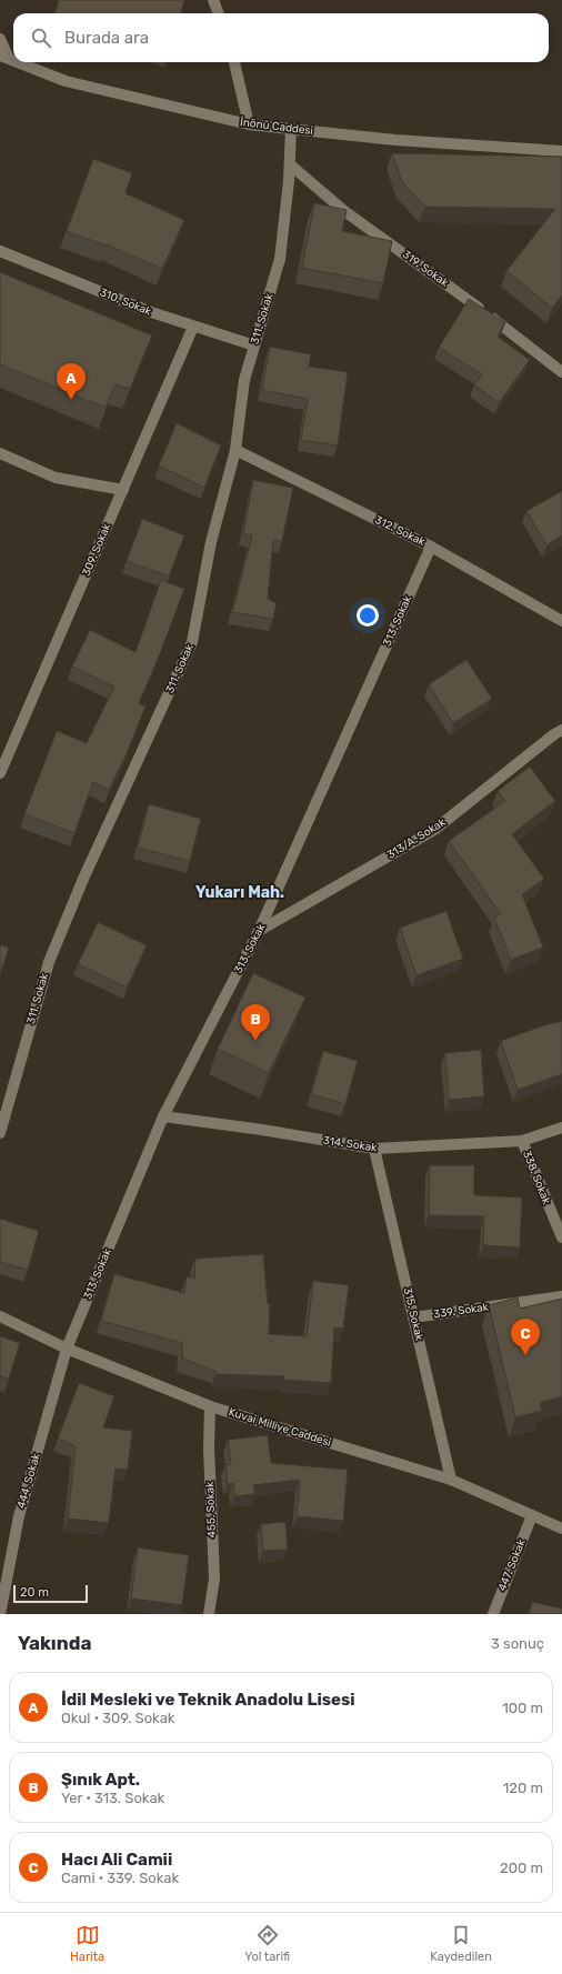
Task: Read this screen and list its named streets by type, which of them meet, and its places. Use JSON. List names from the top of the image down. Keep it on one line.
{"streets":{"street":["İnönü Caddesi","319. Sokak","310. Sokak","311. Sokak","312. Sokak","309. Sokak","313. Sokak","313/A. Sokak","314. Sokak","338. Sokak","339. Sokak","315. Sokak","Kuvai Milliye Caddesi","444. Sokak","455. Sokak","447. Sokak"]},"crossings":[["İnönü Caddesi","311. Sokak"],["319. Sokak","311. Sokak"],["310. Sokak","311. Sokak"],["310. Sokak","309. Sokak"],["311. Sokak","312. Sokak"],["312. Sokak","313. Sokak"],["313. Sokak","313/A. Sokak"],["313. Sokak","314. Sokak"],["313. Sokak","Kuvai Milliye Caddesi"],["313. Sokak","444. Sokak"],["314. Sokak","338. Sokak"],["314. Sokak","315. Sokak"],["339. Sokak","315. Sokak"],["315. Sokak","Kuvai Milliye Caddesi"],["Kuvai Milliye Caddesi","444. Sokak"],["Kuvai Milliye Caddesi","455. Sokak"],["Kuvai Milliye Caddesi","447. Sokak"]],"districts":["Yukarı Mah."],"scale_bar":"20 m","page":{"search":"Burada ara","pins":["A","B","C"],"scale":"20 m","heading":["Yakında","3 sonuç"],"list":[{"mark":"A","name":"İdil Mesleki ve Teknik Anadolu Lisesi","note":"Okul · 309. Sokak","value":"100 m"},{"mark":"B","name":"Şınık Apt.","note":"Yer · 313. Sokak","value":"120 m"},{"mark":"C","name":"Hacı Ali Camii","note":"Cami · 339. Sokak","value":"200 m"}],"nav":["Harita","Yol tarifi","Kaydedilen"]}}
